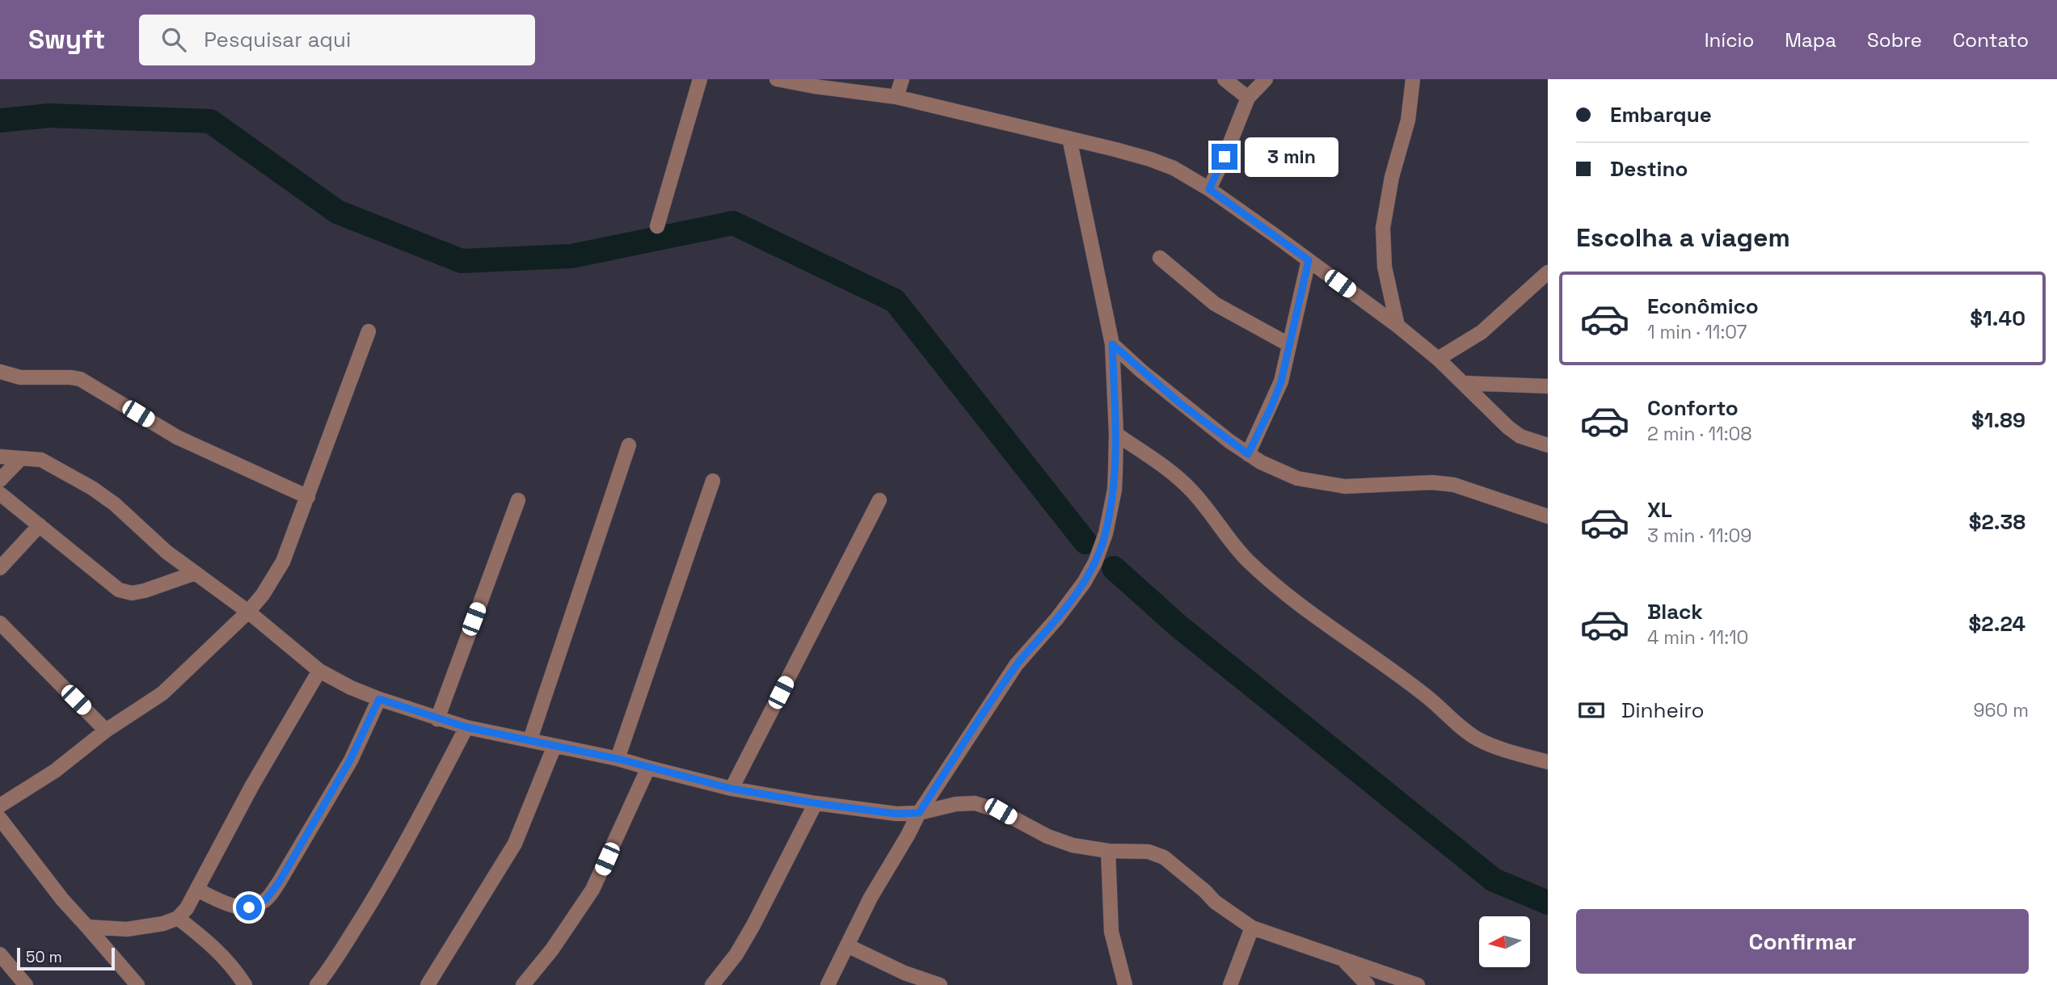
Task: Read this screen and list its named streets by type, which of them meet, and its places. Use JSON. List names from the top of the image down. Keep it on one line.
{"scale_bar":"50 m","north":"left","page":{"header":"Swyft","search":"Pesquisar aqui","nav":["Início","Mapa","Sobre","Contato"],"banner":["Embarque","Destino"],"bubble":"3 min","heading":"Escolha a viagem","list":[{"name":"Econômico","note":"1 min · 11:07","value":"$1.40"},{"name":"Conforto","note":"2 min · 11:08","value":"$1.89"},{"name":"XL","note":"3 min · 11:09","value":"$2.38"},{"name":"Black","note":"4 min · 11:10","value":"$2.24"}],"pay":["Dinheiro","960 m"],"buttons":"Confirmar","scale":"50 m"}}
